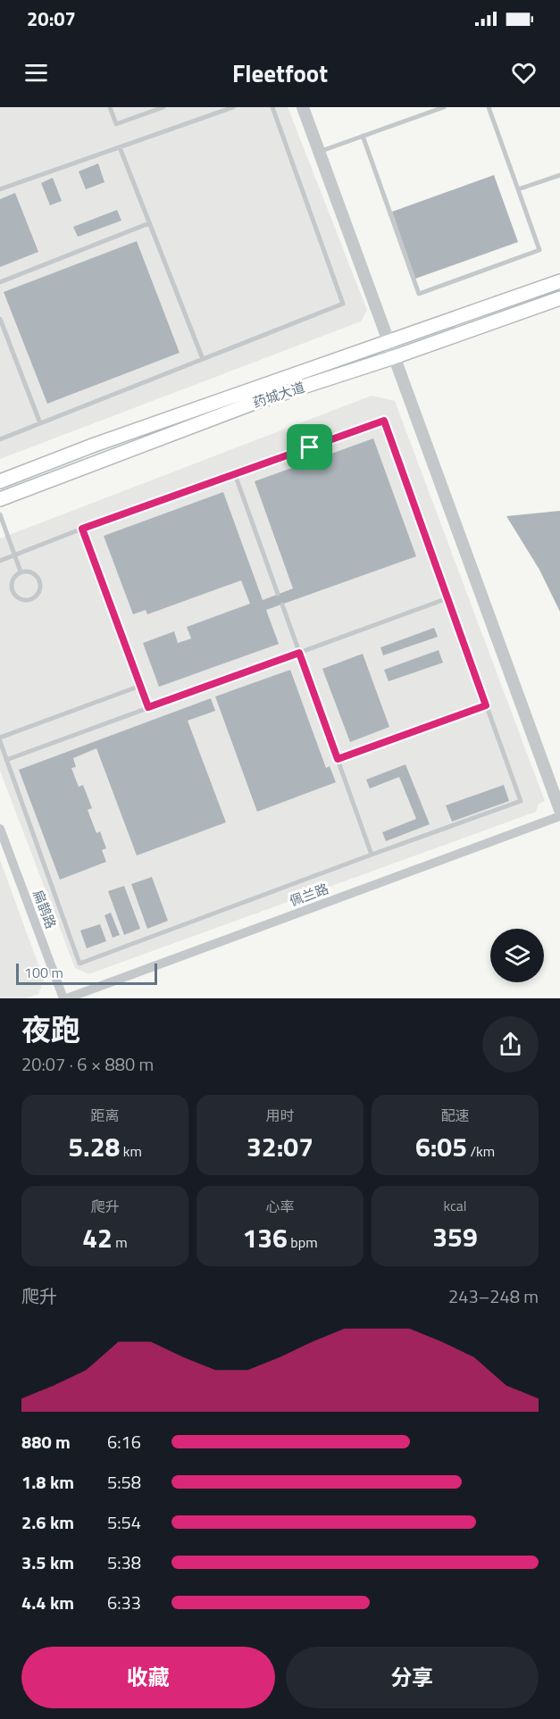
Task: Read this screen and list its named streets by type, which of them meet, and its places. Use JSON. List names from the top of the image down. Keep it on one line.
{"streets":{"main road":["药城大道"],"street":["佩兰路","扁鹊路"]},"crossings":[["佩兰路","扁鹊路"]],"scale_bar":"100 m","page":{"status":"20:07","header":"Fleetfoot","scale":"100 m","heading":["夜跑","20:07 · 6 × 880 m"],"stats":[["距离","5.28 km"],["用时","32:07"],["配速","6:05 /km"],["爬升","42 m"],["心率","136 bpm"],["kcal","359"]],"chart":["爬升","243–248 m"],"list":[{"name":"880 m","note":"6:16"},{"name":"1.8 km","note":"5:58"},{"name":"2.6 km","note":"5:54"},{"name":"3.5 km","note":"5:38"},{"name":"4.4 km","note":"6:33"}],"buttons":["收藏","分享"]}}
